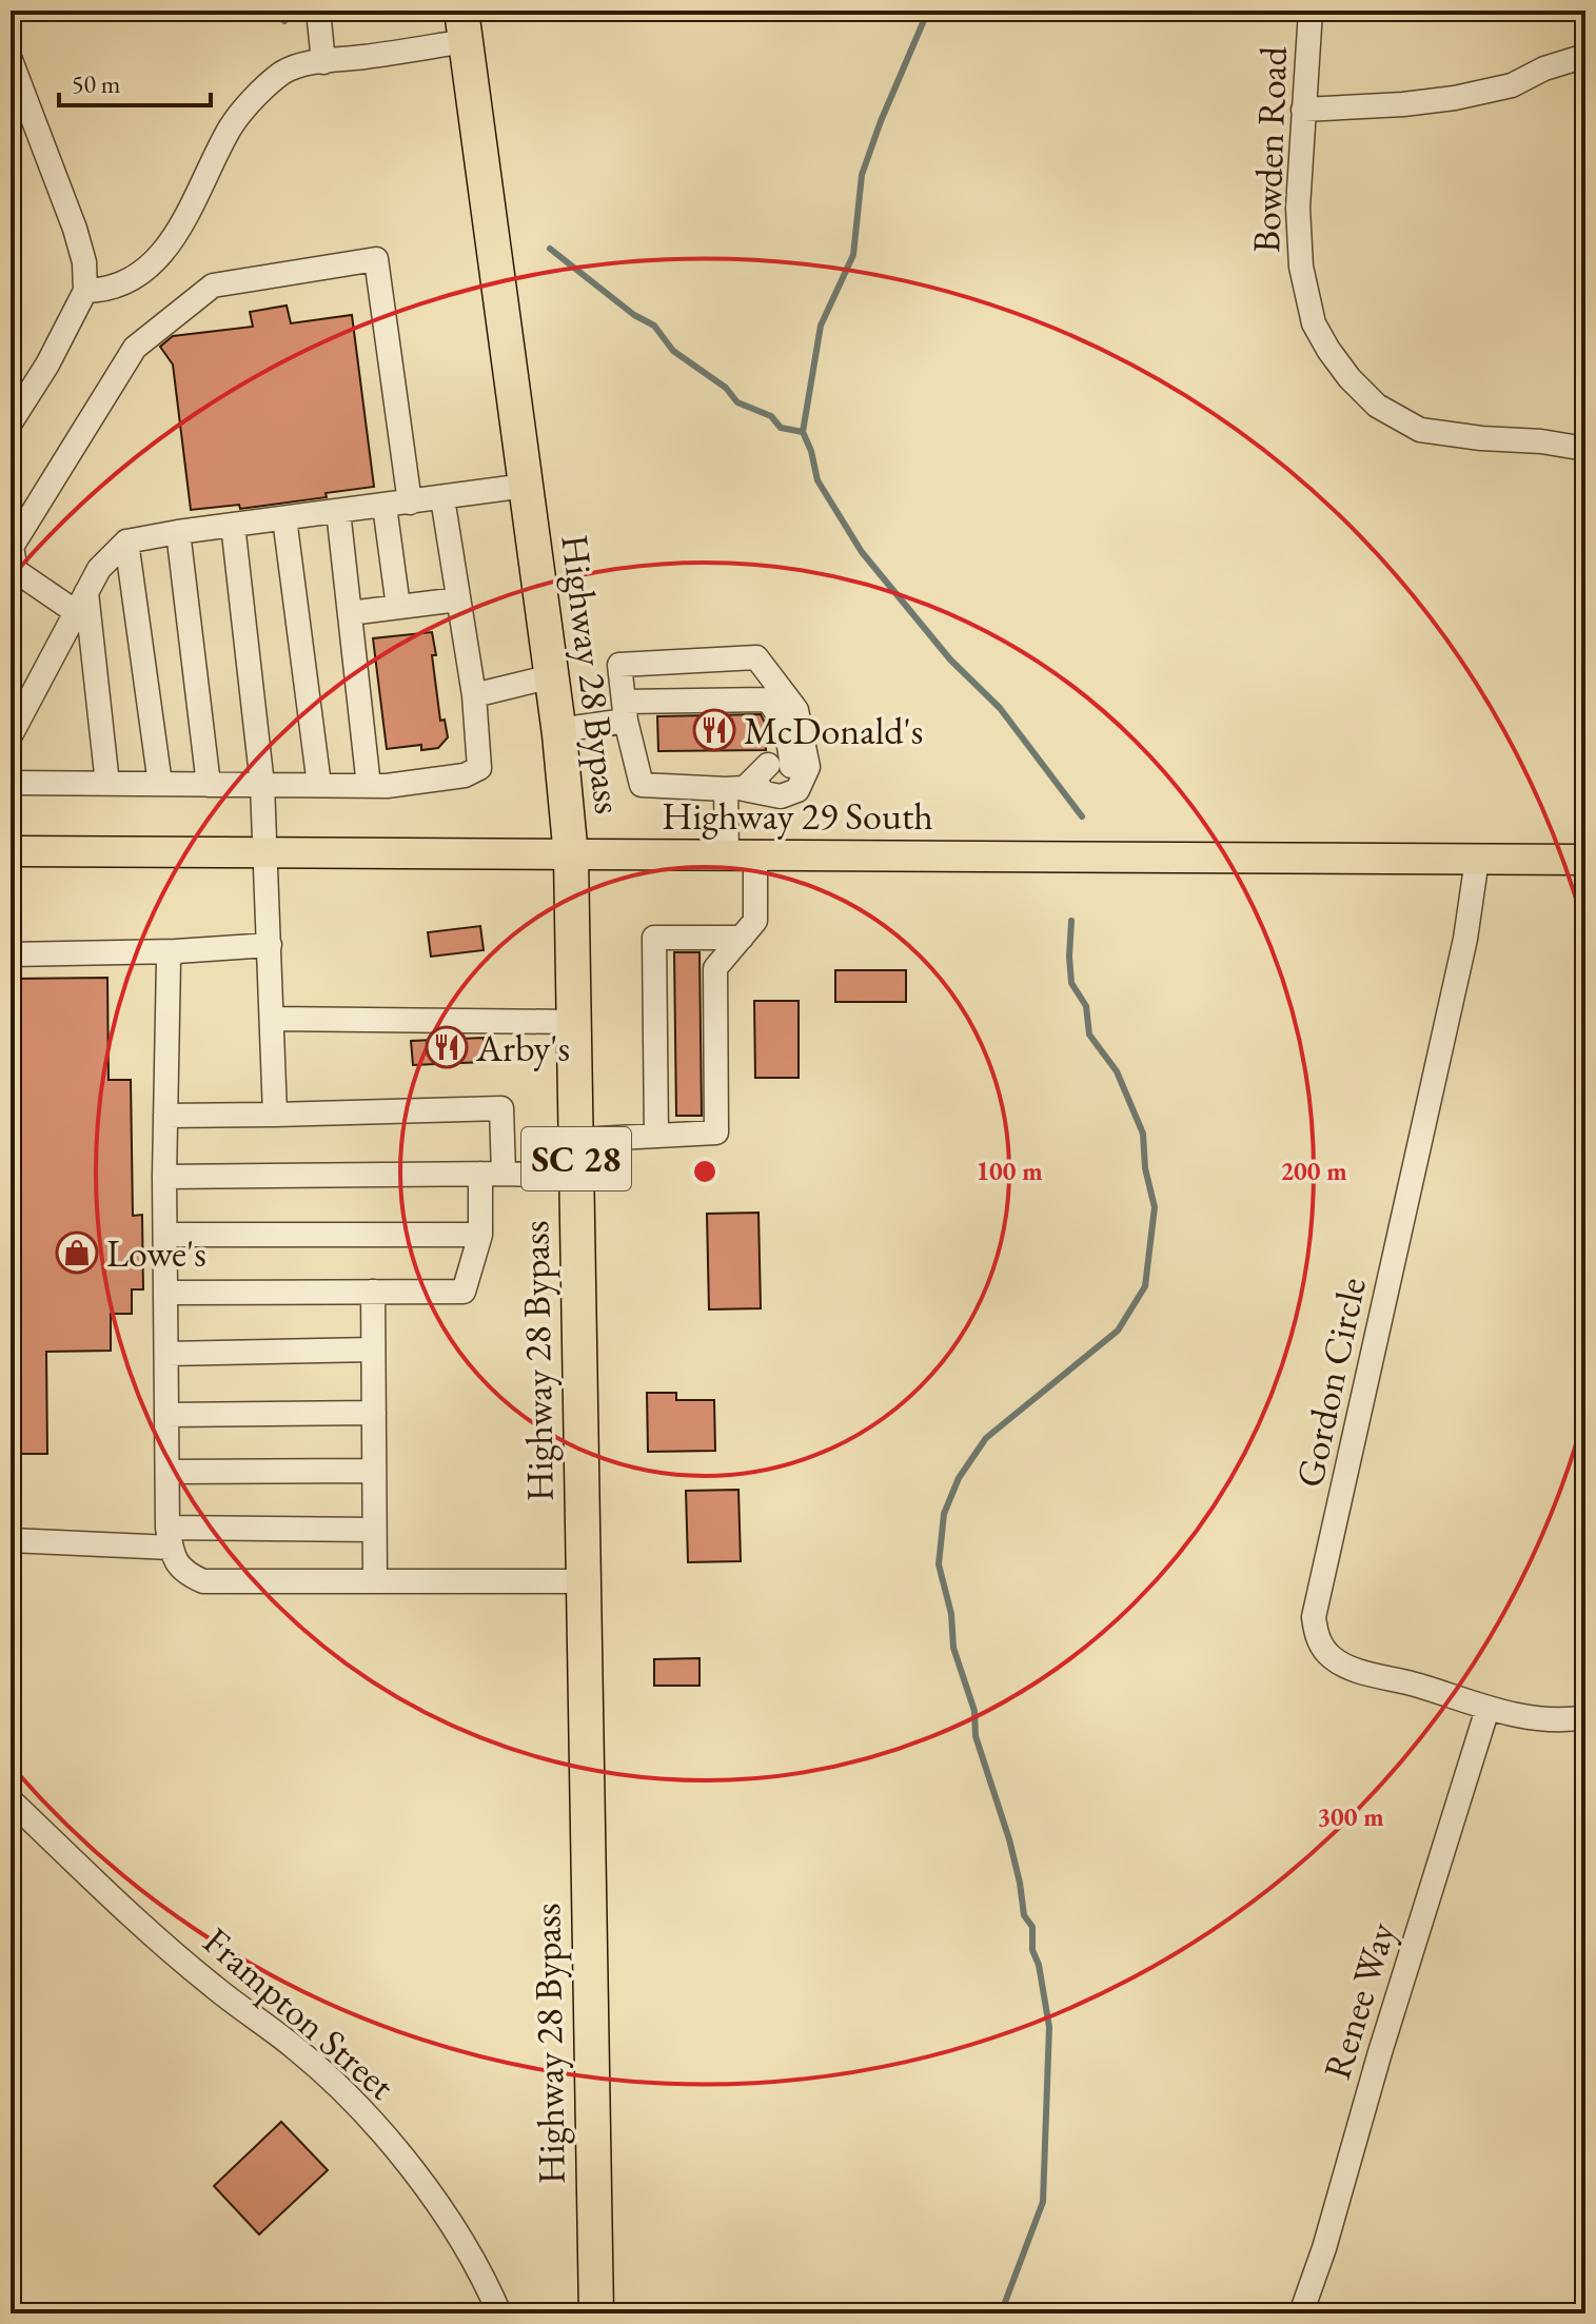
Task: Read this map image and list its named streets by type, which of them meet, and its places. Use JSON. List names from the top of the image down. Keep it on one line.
{"streets":{"highway":["Highway 28 Bypass","SC 28"],"main road":["Highway 29 South"],"street":["Bowden Road","Gordon Circle","Renee Way","Frampton Street"]},"crossings":[["Highway 28 Bypass","Highway 29 South"],["Highway 29 South","Gordon Circle"],["Gordon Circle","Renee Way"]],"places":{"restaurant":["McDonald's","Arby's"],"shop":["Lowe's"]},"scale_bar":"50 m","rings":["100 m","200 m","300 m"]}
